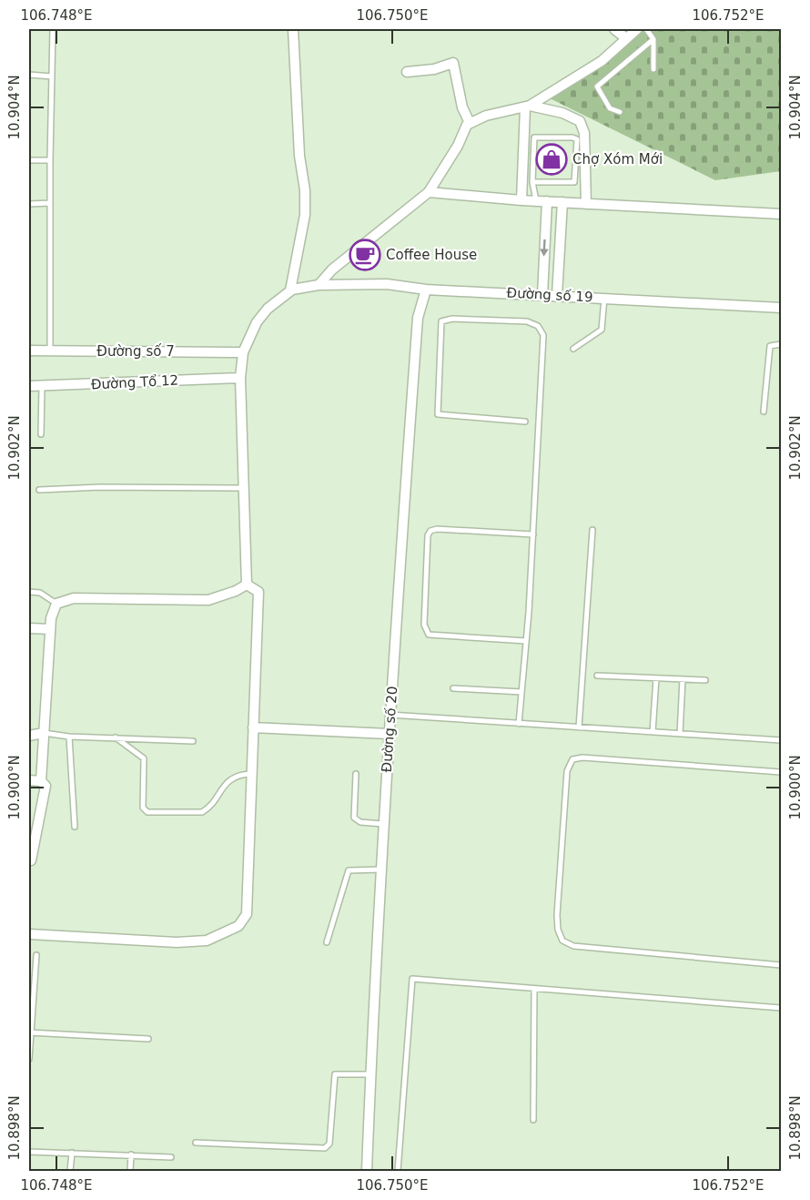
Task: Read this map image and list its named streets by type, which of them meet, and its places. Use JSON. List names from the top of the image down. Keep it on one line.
{"streets":{"street":["Đường số 19","Đường số 7","Đường Tổ 12","Đường số 20"]},"crossings":[["Đường số 19","Đường số 20"]],"places":{"shop":["Chợ Xóm Mới"],"cafe":["Coffee House"]},"coordinates":["106.748°E","106.750°E","106.752°E","10.904°N","10.902°N","10.900°N","10.898°N"]}
